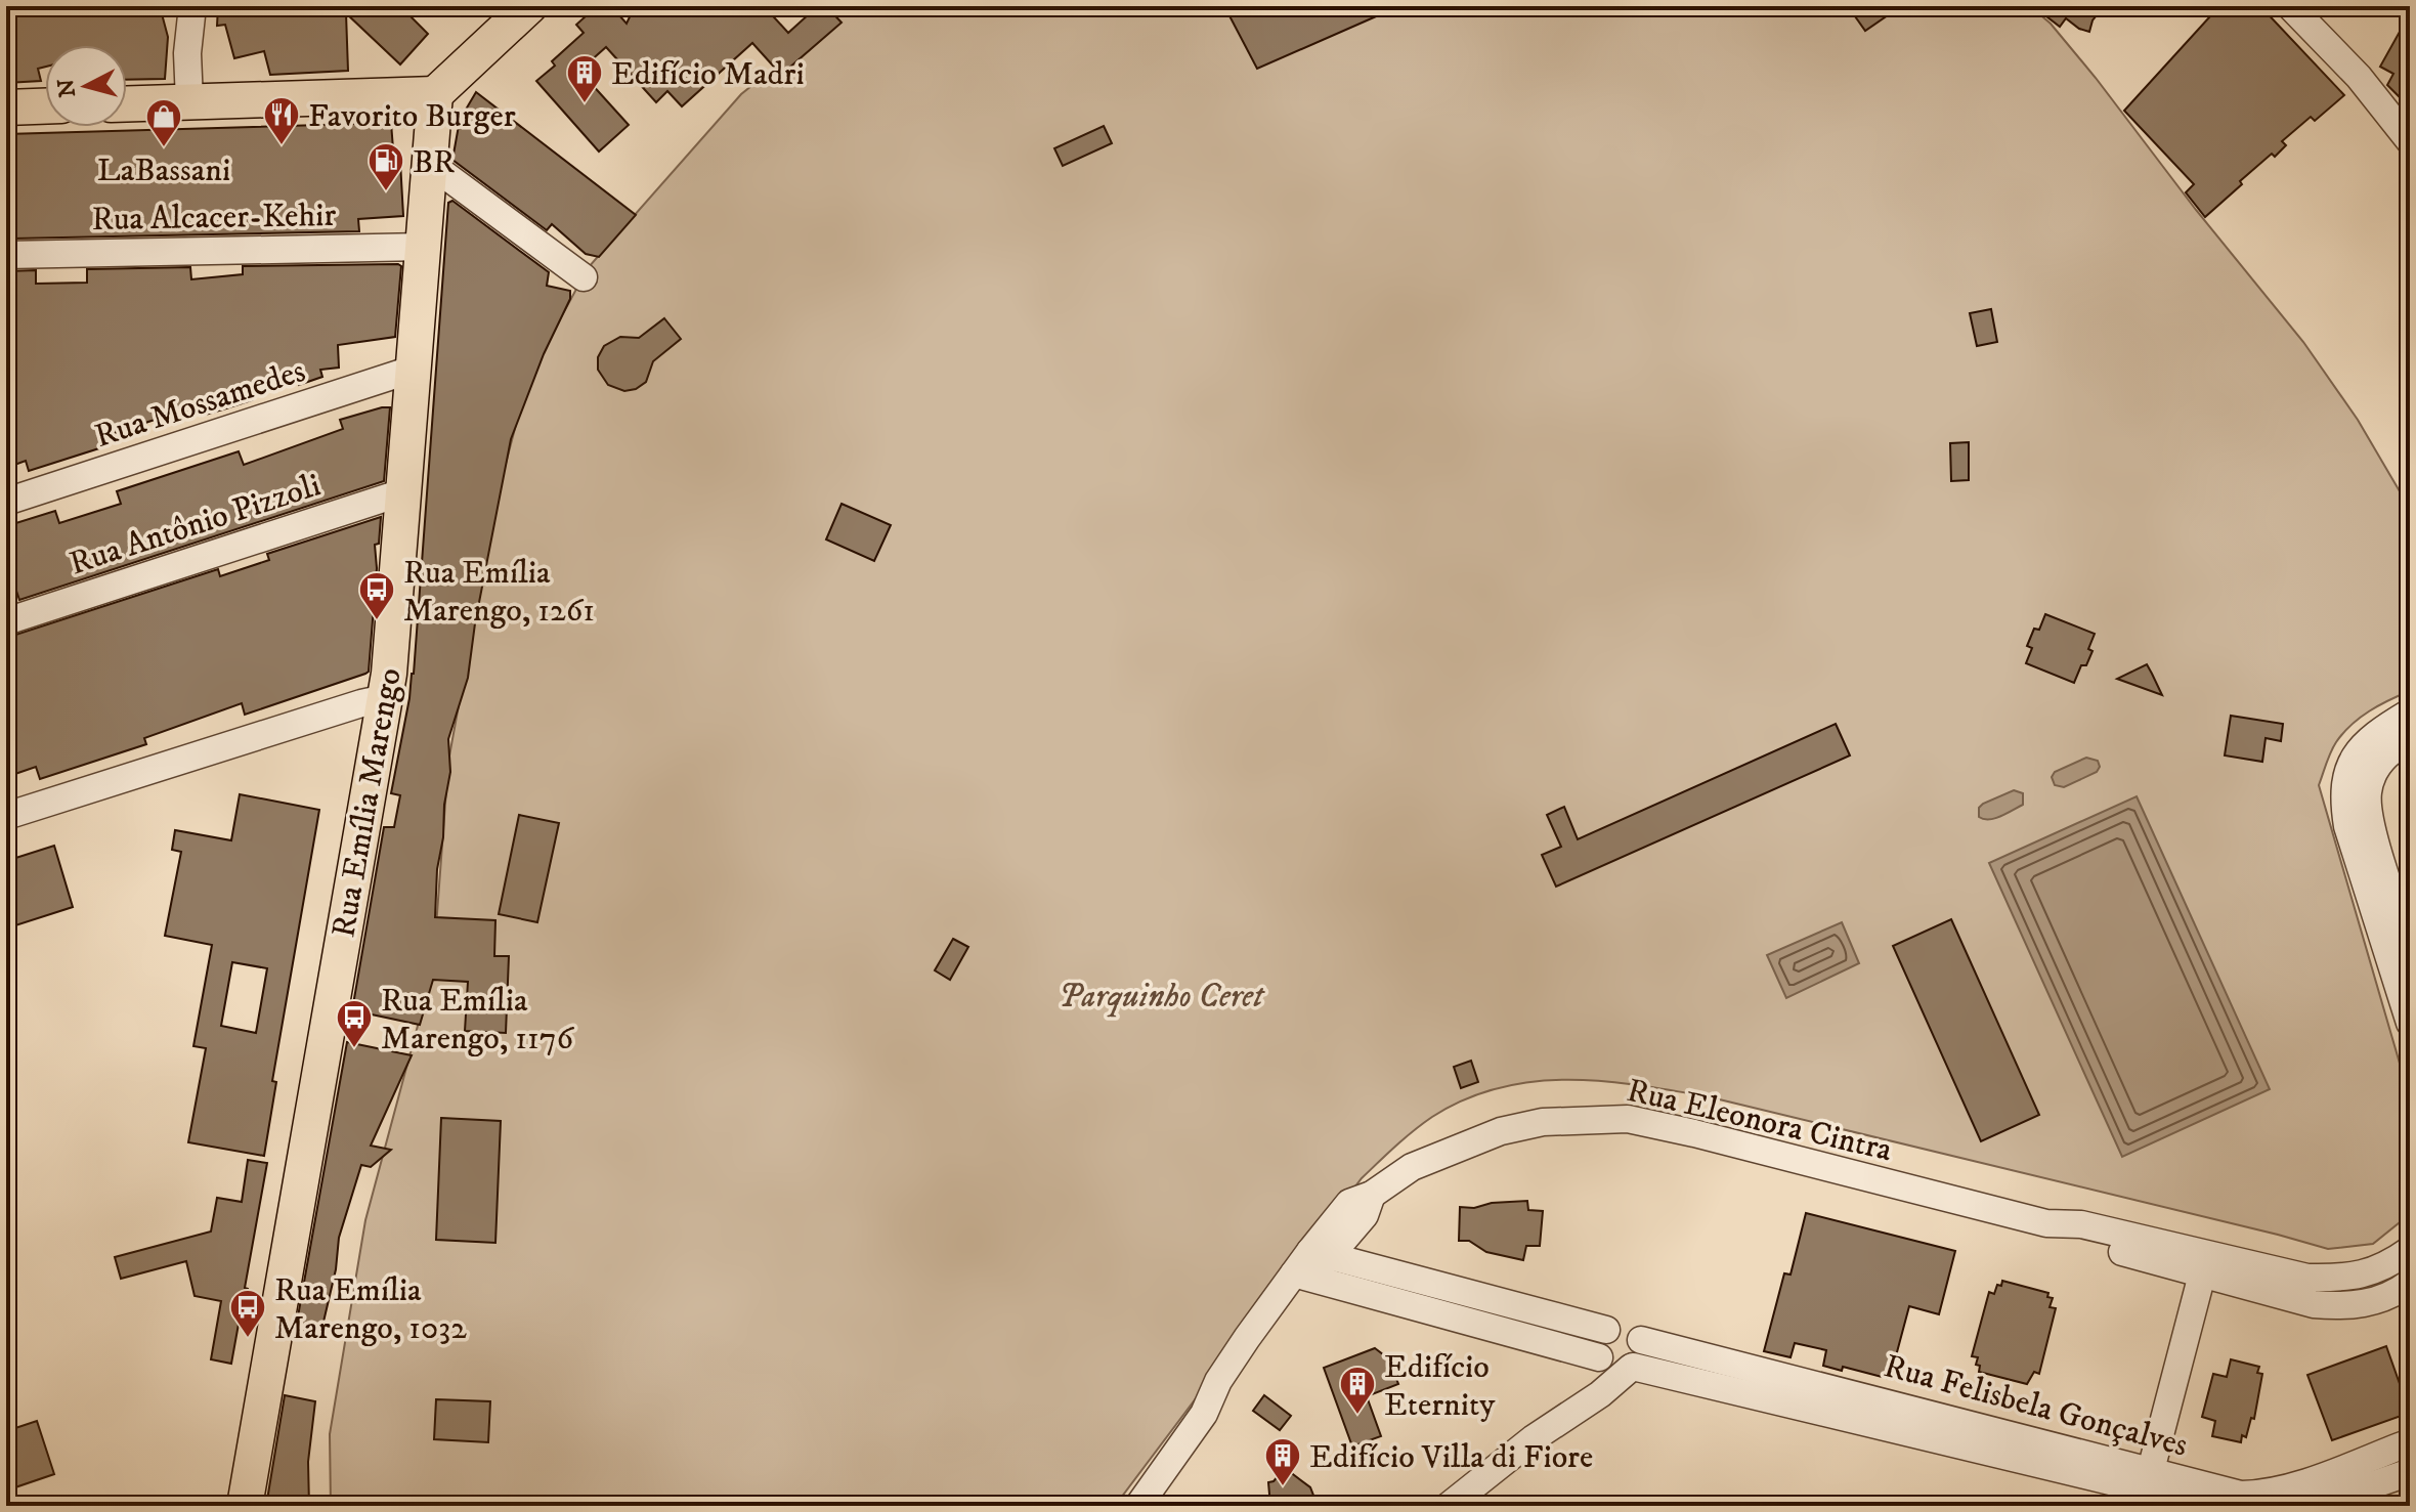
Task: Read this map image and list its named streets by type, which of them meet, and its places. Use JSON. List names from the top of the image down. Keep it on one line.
{"streets":{"main road":["Rua Emília Marengo"],"street":["Rua Alcacer-Kehir","Rua Mossamedes","Rua Antônio Pizzoli","Rua Eleonora Cintra","Rua Felisbela Gonçalves"]},"crossings":[["Rua Alcacer-Kehir","Rua Emília Marengo"],["Rua Mossamedes","Rua Emília Marengo"],["Rua Antônio Pizzoli","Rua Emília Marengo"]],"parks":["Parquinho Ceret"],"places":{"building":["Edifício Madri","Edifício Eternity","Edifício Villa di Fiore"],"restaurant":["Favorito Burger"],"shop":["LaBassani"],"fuel station":["BR"],"bus stop":["Rua Emília Marengo, 1261","Rua Emília Marengo, 1176","Rua Emília Marengo, 1032"]},"north":"left"}
